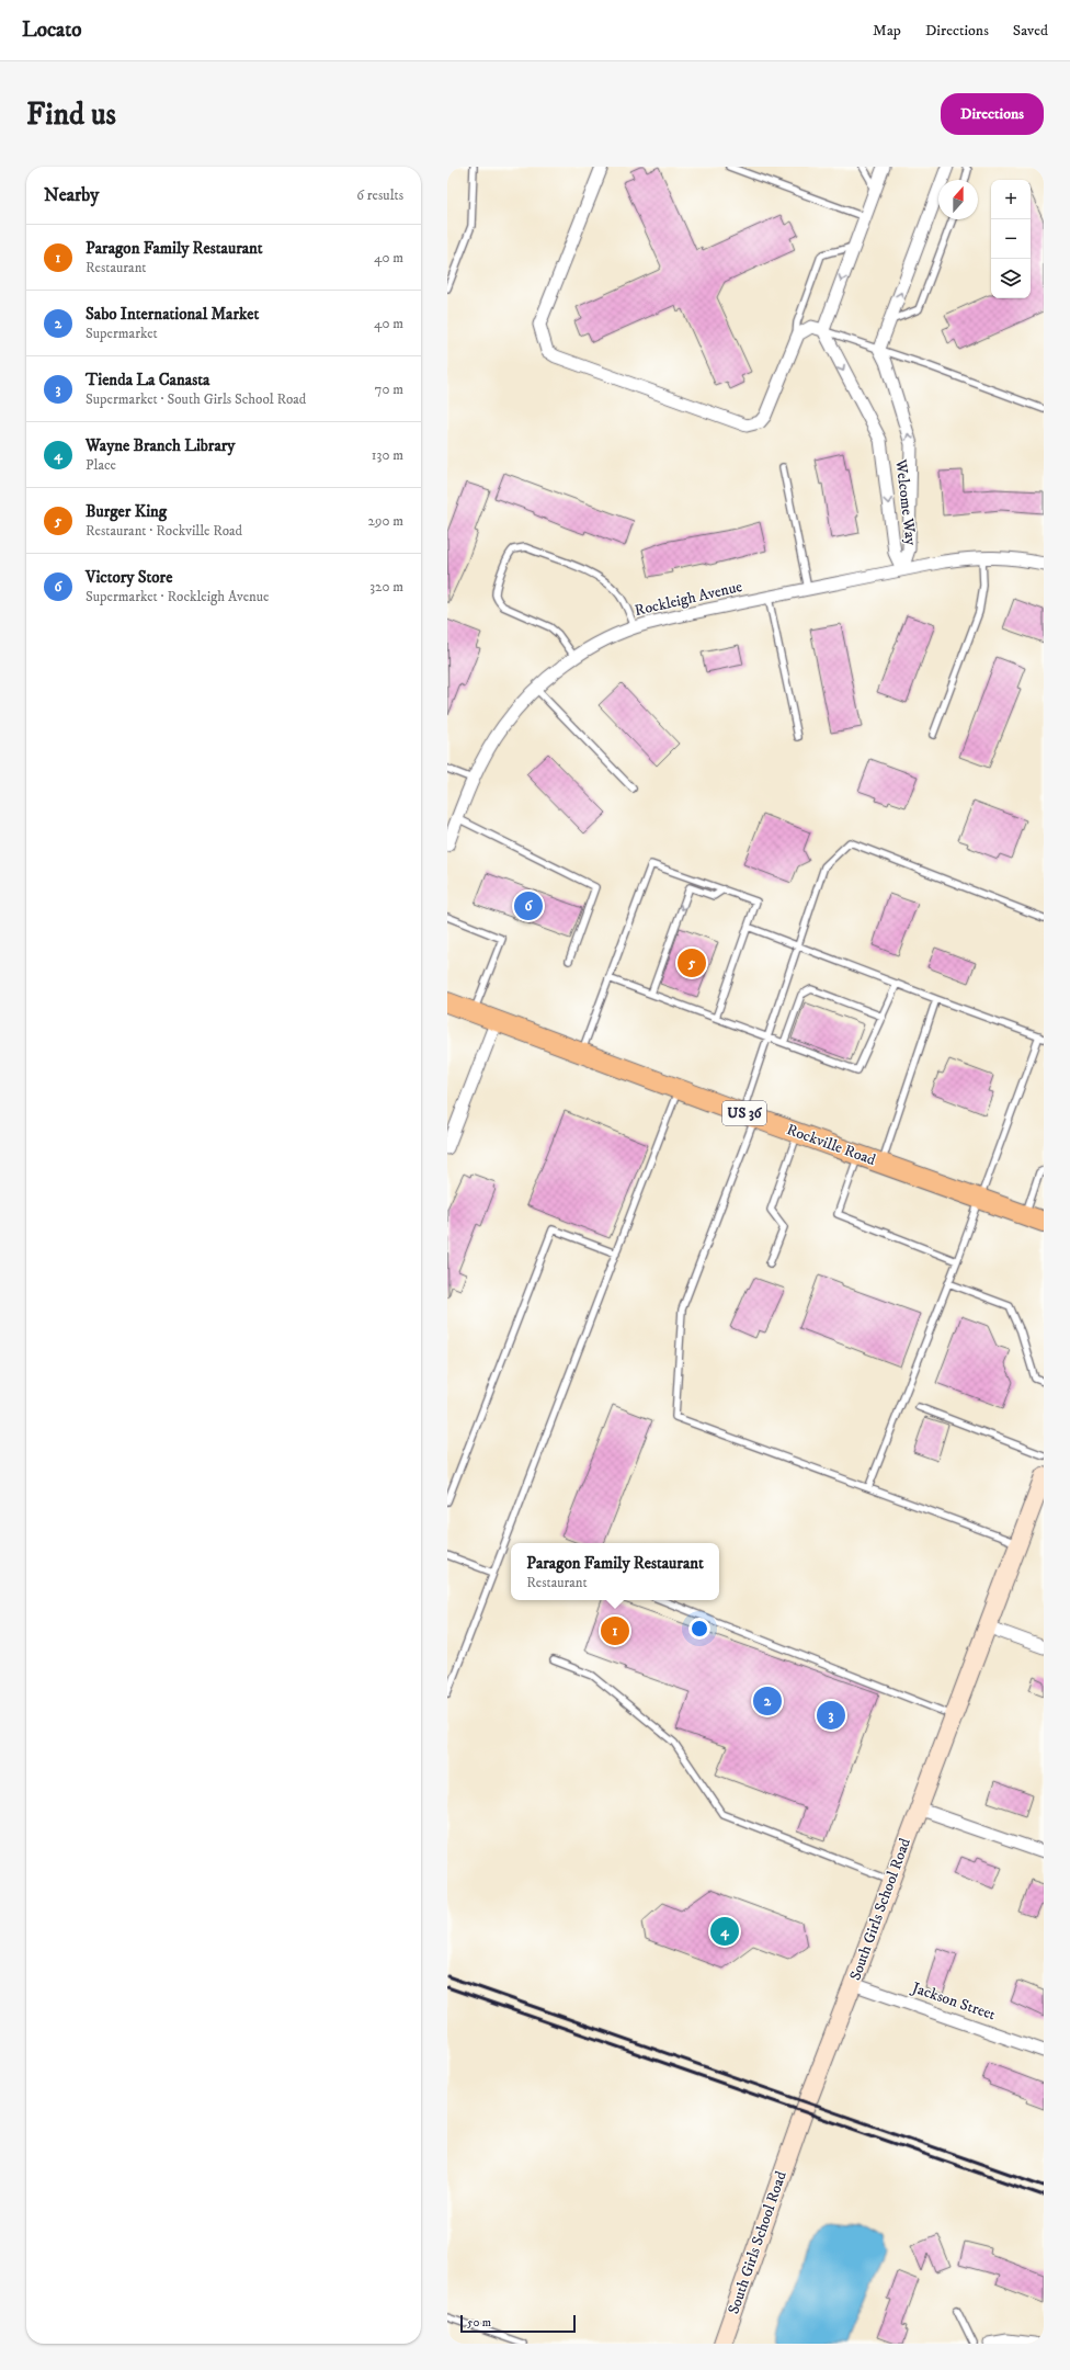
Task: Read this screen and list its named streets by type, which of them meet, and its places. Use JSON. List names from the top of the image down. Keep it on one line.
{"streets":{"main road":["US 36","Rockville Road","South Girls School Road"],"street":["Welcome Way","Rockleigh Avenue","Jackson Street"]},"crossings":[["Welcome Way","Rockleigh Avenue"],["South Girls School Road","Jackson Street"]],"scale_bar":"50 m","north":"top","page":{"header":"Locato","nav":["Map","Directions","Saved"],"buttons":"Directions","title":"Find us","heading":["Nearby","6 results"],"map_buttons":["+","−"],"list":[{"mark":"1","name":"Paragon Family Restaurant","note":"Restaurant","value":"40 m"},{"mark":"2","name":"Sabo International Market","note":"Supermarket","value":"40 m"},{"mark":"3","name":"Tienda La Canasta","note":"Supermarket · South Girls School Road","value":"70 m"},{"mark":"4","name":"Wayne Branch Library","note":"Place","value":"130 m"},{"mark":"5","name":"Burger King","note":"Restaurant · Rockville Road","value":"290 m"},{"mark":"6","name":"Victory Store","note":"Supermarket · Rockleigh Avenue","value":"320 m"}],"pins":["6","5","1","2","3","4"],"popup":["Paragon Family Restaurant","Restaurant"],"scale":"50 m"}}
